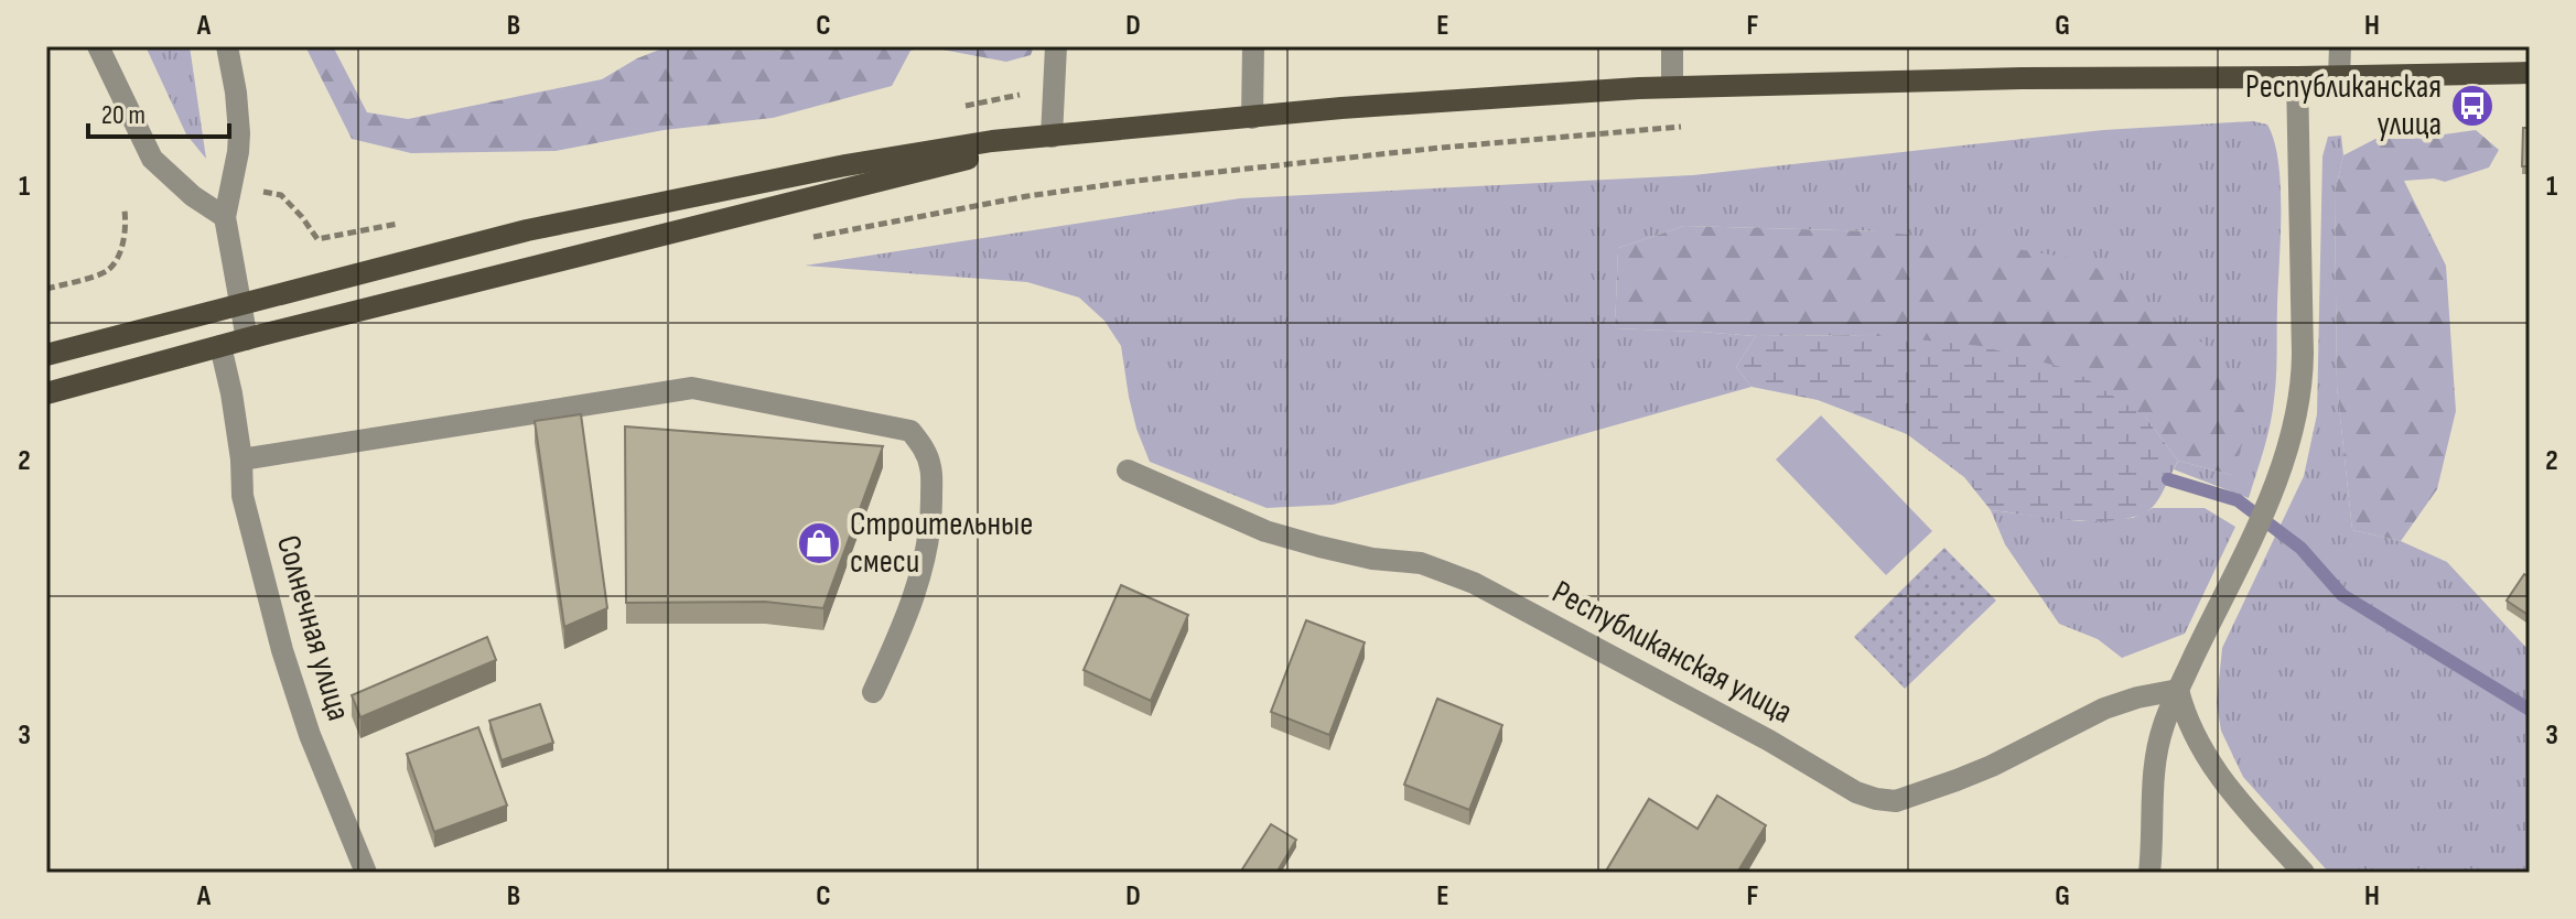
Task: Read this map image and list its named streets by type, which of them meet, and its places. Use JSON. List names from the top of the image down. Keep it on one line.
{"streets":{"street":["Солнечная улица","Республиканская улица"]},"places":{"bus stop":["Республиканская улица"],"shop":["Строительные смеси"]},"scale_bar":"20 m","grid":{"columns":["A","B","C","D","E","F","G","H"],"rows":["1","2","3"]}}
